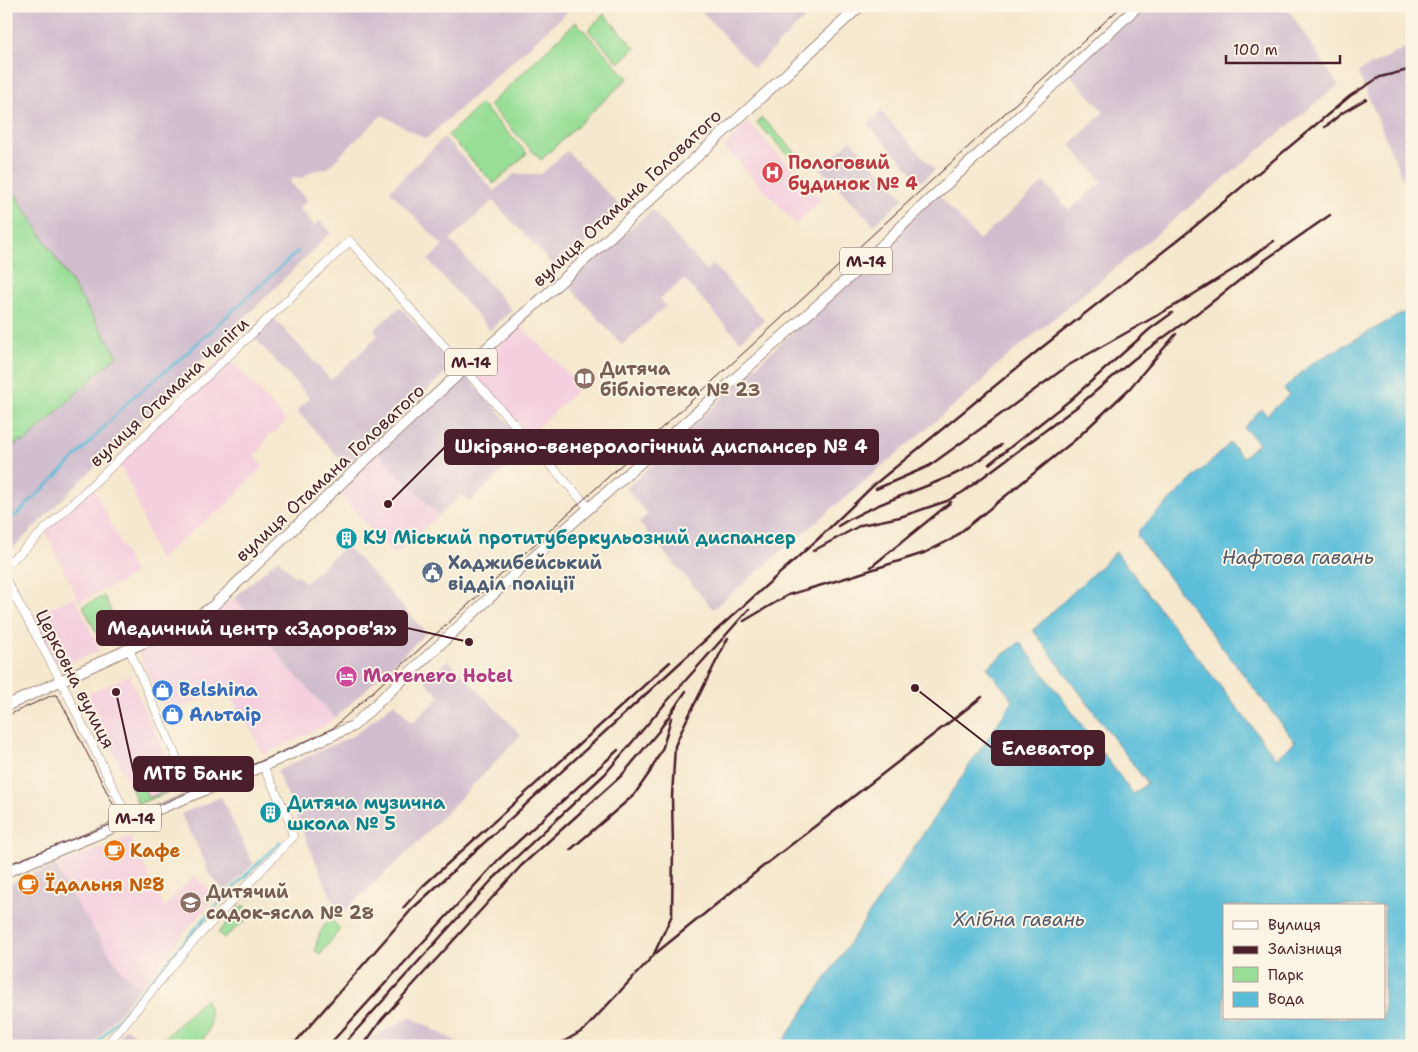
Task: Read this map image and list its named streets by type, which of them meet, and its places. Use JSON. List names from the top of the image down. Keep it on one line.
{"streets":{"main road":["вулиця Отамана Головатого","М-14"],"street":["вулиця Отамана Чепіги","Церковна вулиця"]},"crossings":[["вулиця Отамана Головатого","вулиця Отамана Чепіги"],["вулиця Отамана Головатого","Церковна вулиця"],["М-14","Церковна вулиця"]],"water":["Нафтова гавань","Хлібна гавань"],"places":{"hospital":["Пологовий будинок № 4"],"library":["Дитяча бібліотека № 23"],"other":["Шкіряно-венерологічний диспансер № 4","Медичний центр «Здоров'я»","Елеватор","МТБ Банк"],"building":["КУ Міський протитуберкульозний диспансер","Дитяча музична школа № 5"],"public building":["Хаджибейський відділ поліції"],"hotel":["Marenero Hotel"],"shop":["Belshina","Альтаір"],"cafe":["Кафе","Їдальня №8"],"school or university":["Дитячий садок-ясла № 28"]},"legend":["Вулиця","Залізниця","Парк","Вода"],"scale_bar":"100 m"}
